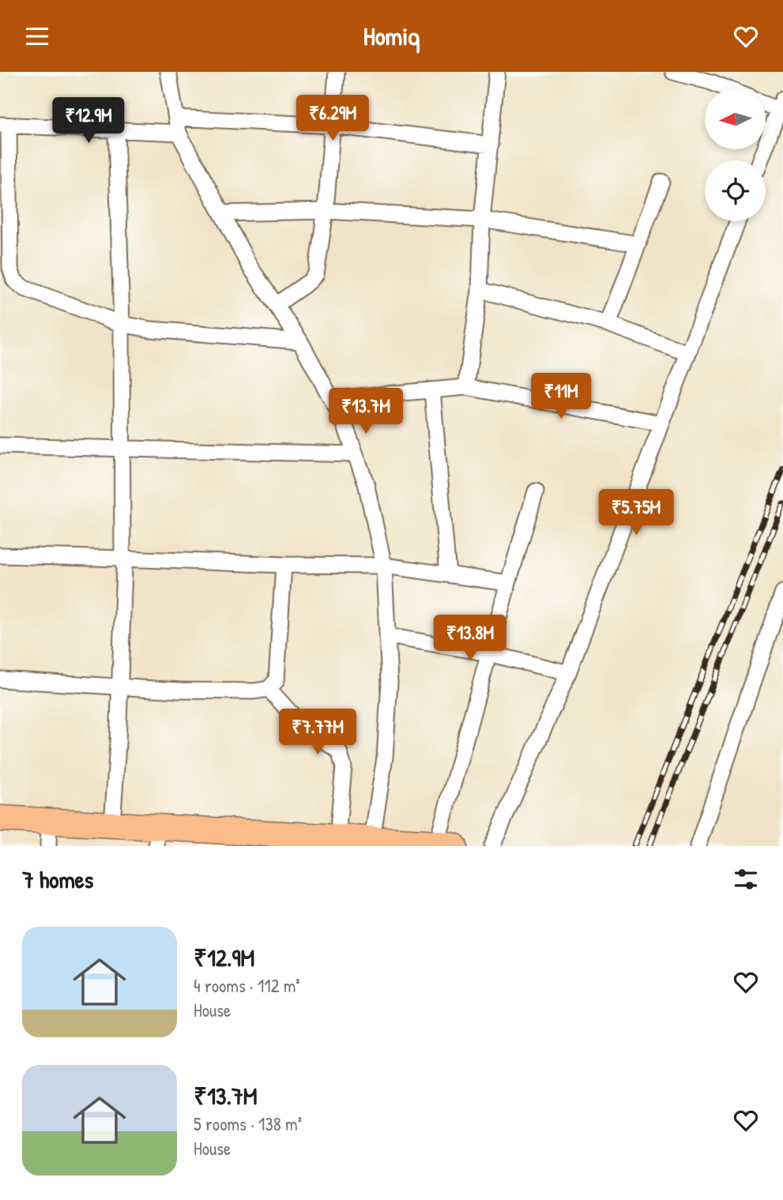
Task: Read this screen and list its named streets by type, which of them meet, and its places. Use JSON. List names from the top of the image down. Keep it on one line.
{"north":"left","page":{"header":"Homiq","price":["₹6.29M","₹12.9M","₹11M","₹13.7M","₹5.75M","₹13.8M","₹7.77M"],"heading":"7 homes","list":[{"name":"₹12.9M","note":"4 rooms · 112 m² · House"},{"name":"₹13.7M","note":"5 rooms · 138 m² · House"}]}}
